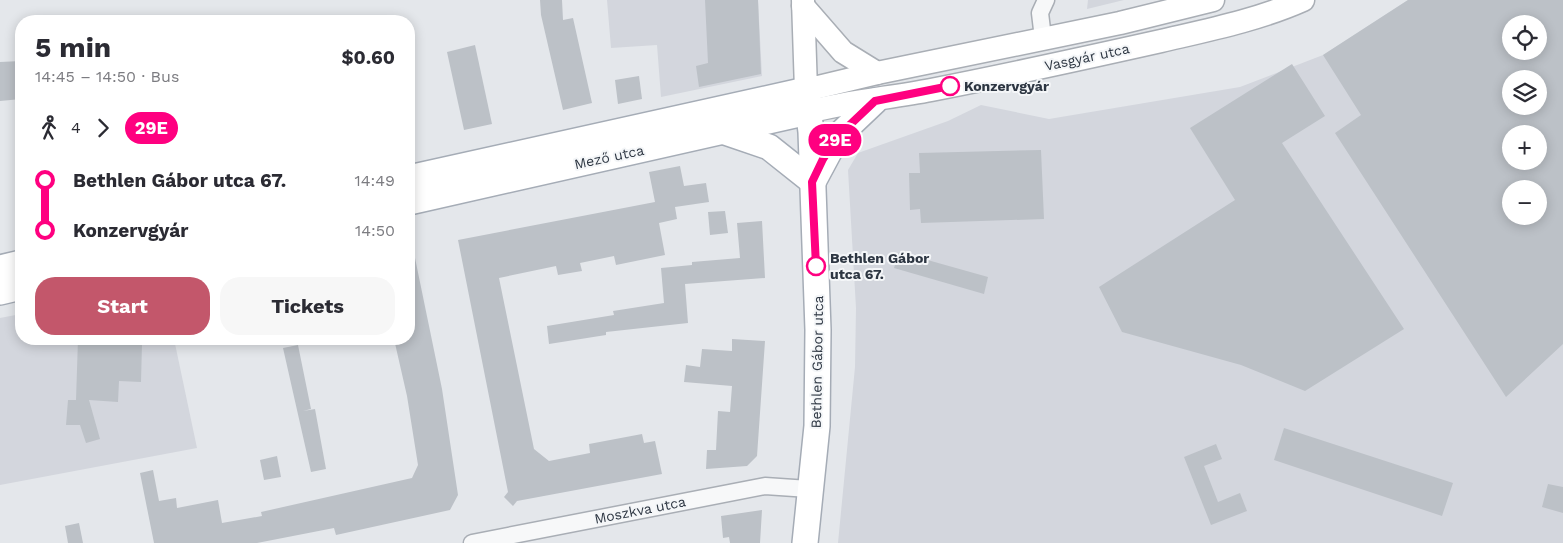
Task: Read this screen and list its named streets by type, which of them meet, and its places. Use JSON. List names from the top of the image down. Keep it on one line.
{"streets":{"main road":["Vasgyár utca","Mező utca","Bethlen Gábor utca"],"street":["Moszkva utca"]},"crossings":[["Vasgyár utca","Mező utca"],["Vasgyár utca","Bethlen Gábor utca"],["Mező utca","Bethlen Gábor utca"],["Bethlen Gábor utca","Moszkva utca"]],"places":["Konzervgyár","Bethlen Gábor utca 67."],"lines":["bus line 29E"],"page":{"on_map":"29E","map_buttons":["+","−"],"heading":["5 min","14:45 – 14:50 · Bus","$0.60"],"legs":["4","29E"],"list":[{"name":"Bethlen Gábor utca 67.","value":"14:49"},{"name":"Konzervgyár","value":"14:50"}],"buttons":["Start","Tickets"]}}
